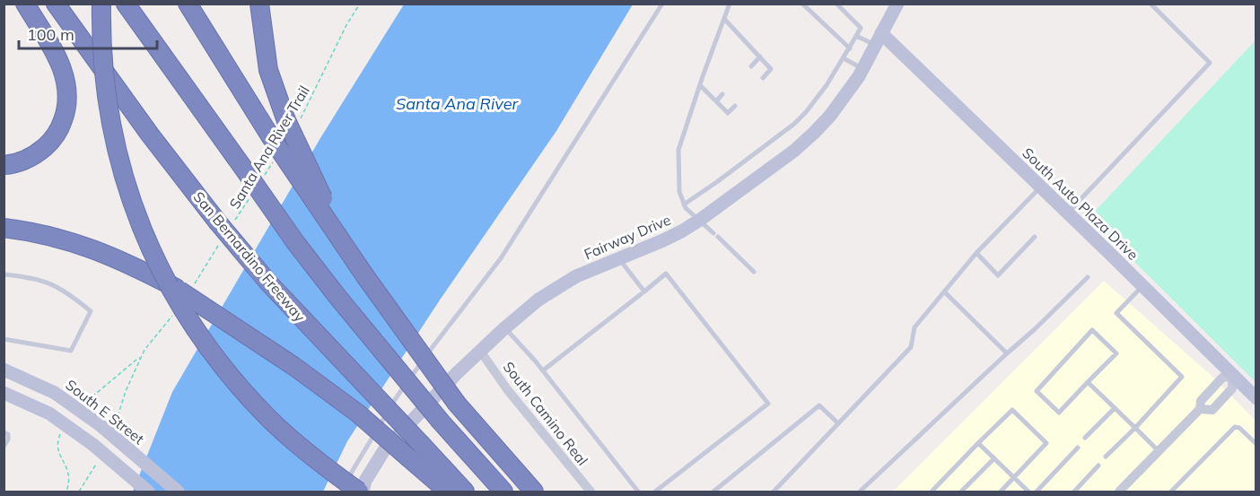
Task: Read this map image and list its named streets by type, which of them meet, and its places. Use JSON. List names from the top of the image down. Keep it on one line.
{"streets":{"highway":["San Bernardino Freeway"],"street":["South Auto Plaza Drive","Fairway Drive","South E Street","South Camino Real"],"path":["Santa Ana River Trail"]},"crossings":[["Santa Ana River Trail","San Bernardino Freeway"],["South Auto Plaza Drive","Fairway Drive"],["Fairway Drive","South Camino Real"]],"water":["Santa Ana River"],"scale_bar":"100 m"}
